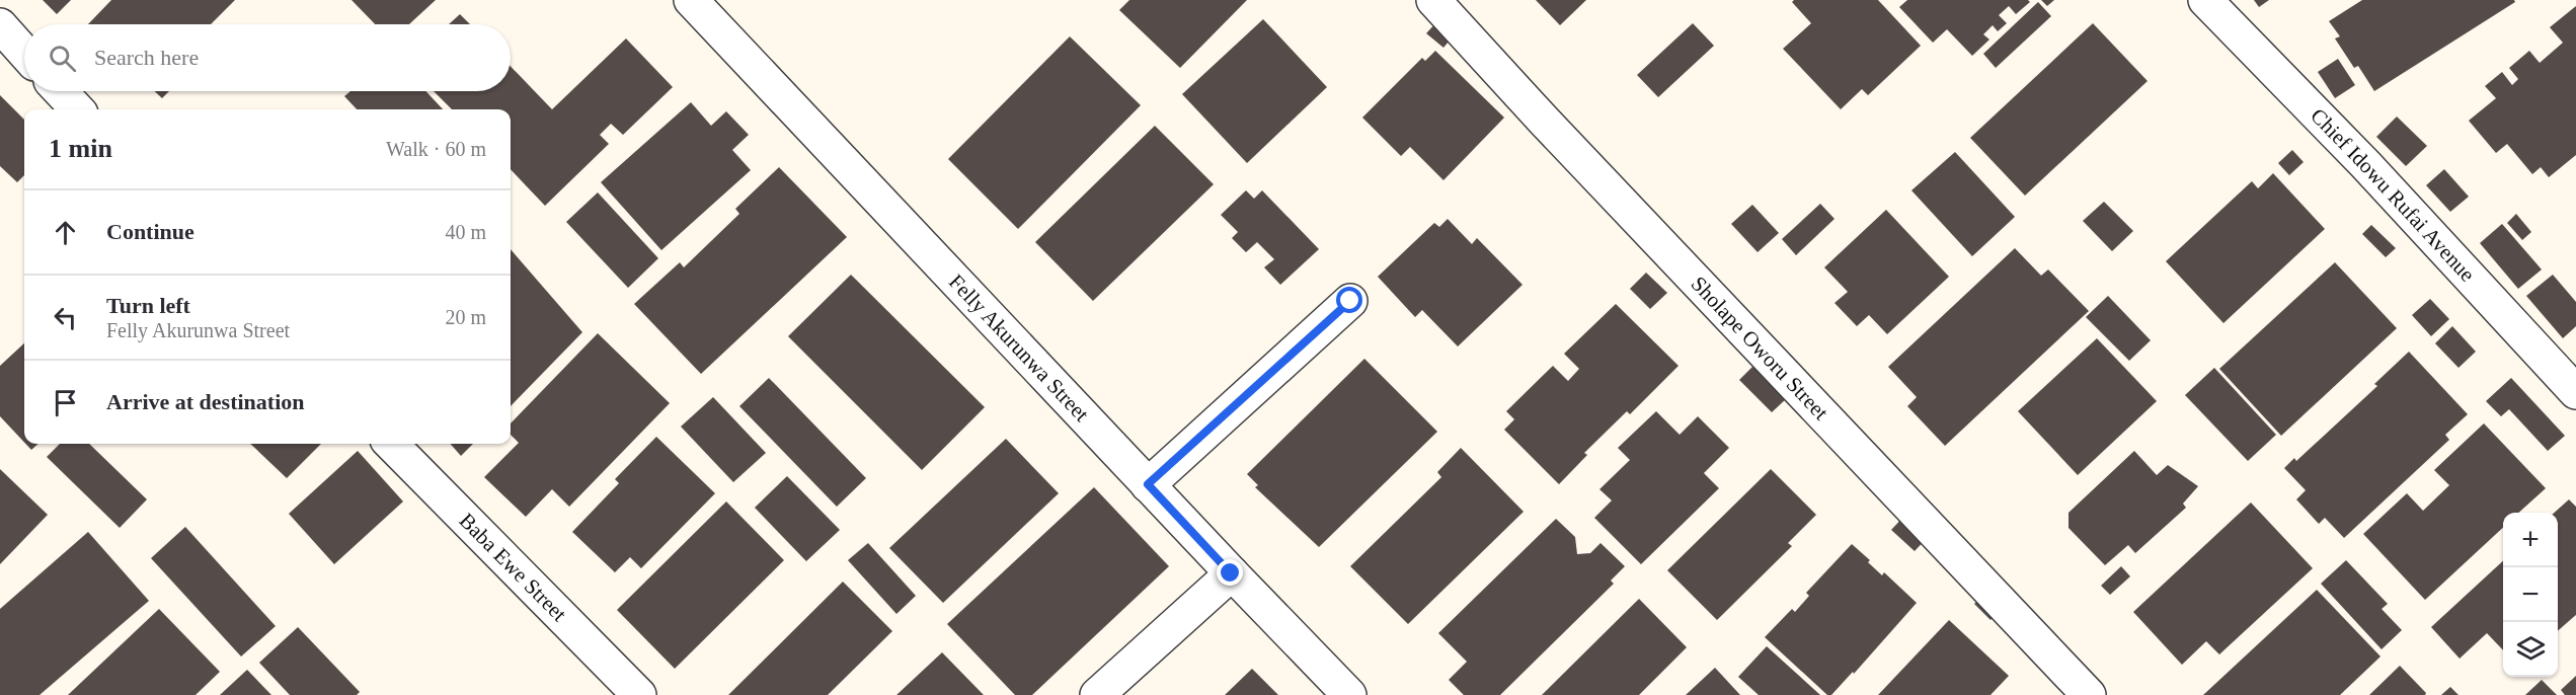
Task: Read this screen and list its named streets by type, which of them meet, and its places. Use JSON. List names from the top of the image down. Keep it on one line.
{"streets":{"street":["Chief Idowu Rufai Avenue","Felly Akurunwa Street","Sholape Oworu Street","Baba Ewe Street"]},"page":{"search":"Search here","heading":["1 min","Walk · 60 m"],"list":[["Continue","40 m"],["Turn left","Felly Akurunwa Street","20 m"],"Arrive at destination"],"map_buttons":["+","−"]}}
